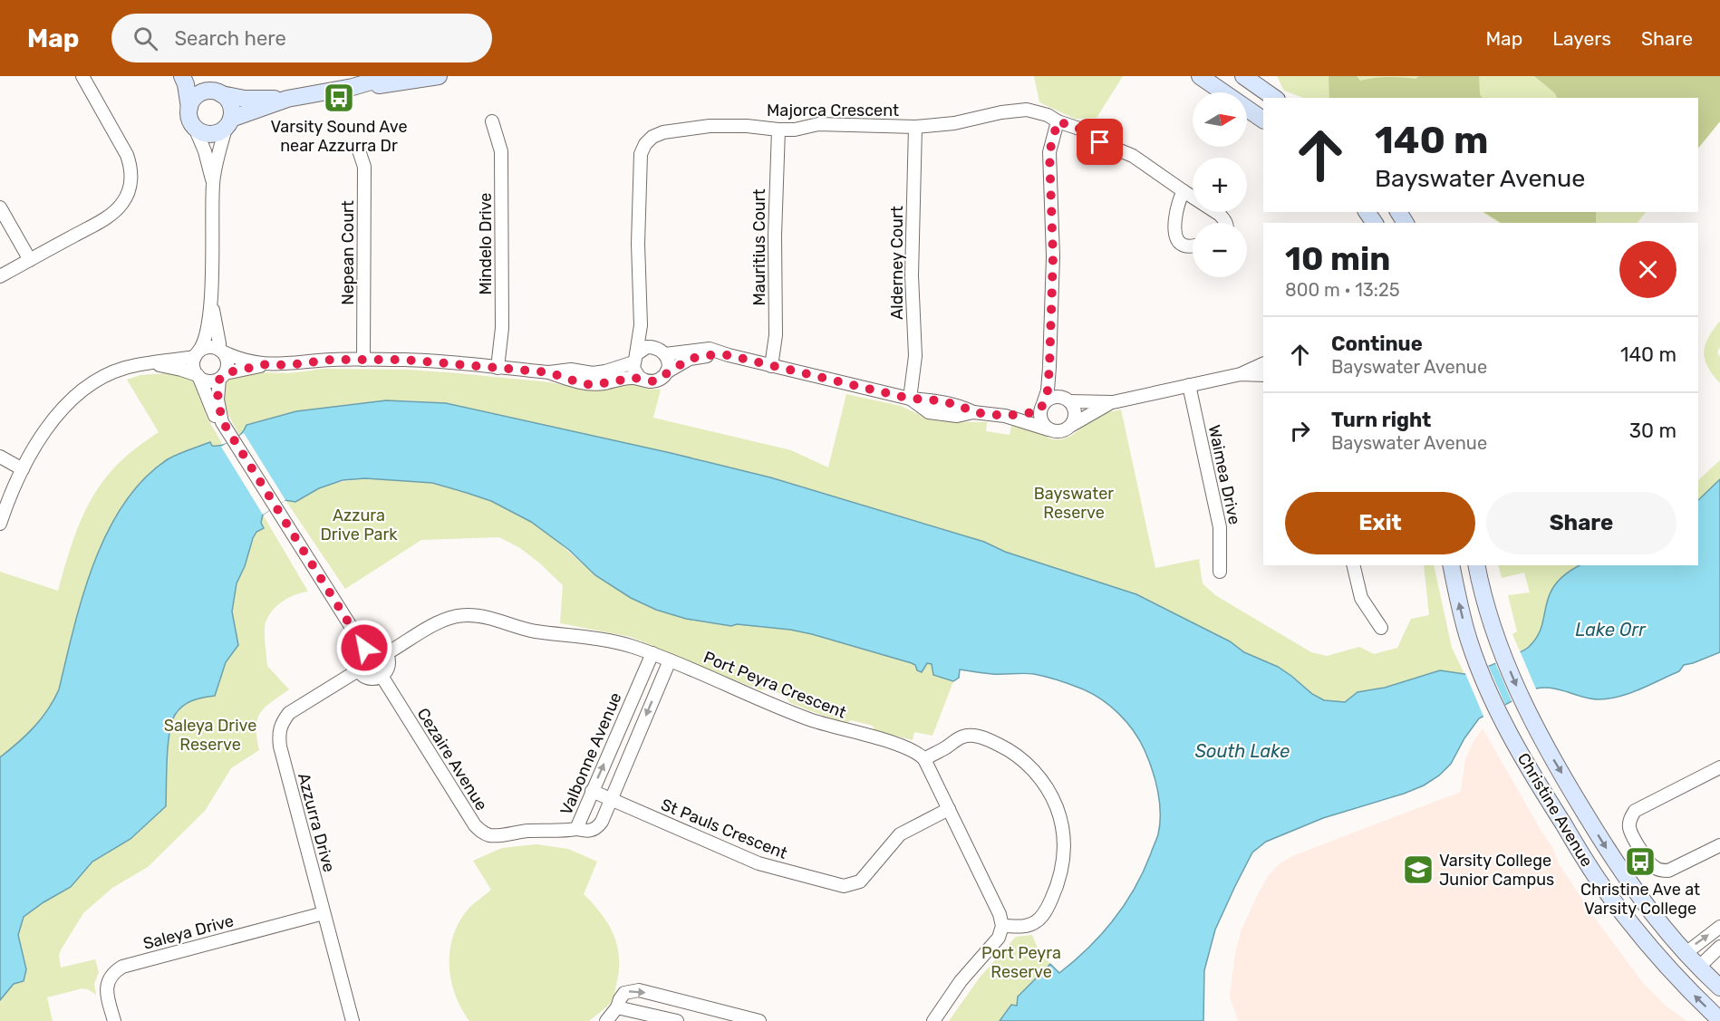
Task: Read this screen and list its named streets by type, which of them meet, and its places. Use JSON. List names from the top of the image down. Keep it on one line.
{"streets":{"main road":["Christine Avenue"],"street":["Majorca Crescent","Mindelo Drive","Mauritius Court","Nepean Court","Alderney Court","Waimea Drive","Port Peyra Crescent","Valbonne Avenue","Cezaire Avenue","Azzurra Drive","St Pauls Crescent","Saleya Drive"]},"crossings":[["Majorca Crescent","Mauritius Court"],["Majorca Crescent","Alderney Court"],["Port Peyra Crescent","Valbonne Avenue"],["Port Peyra Crescent","Cezaire Avenue"],["Port Peyra Crescent","Azzurra Drive"],["Valbonne Avenue","Cezaire Avenue"],["Valbonne Avenue","St Pauls Crescent"],["Cezaire Avenue","Azzurra Drive"],["Azzurra Drive","Saleya Drive"]],"water":["Lake Orr","South Lake"],"parks":["Bayswater Reserve","Azzura Drive Park","Saleya Drive Reserve","Port Peyra Reserve"],"places":{"bus stop":["Varsity Sound Ave near Azzurra Dr","Christine Ave at Varsity College"],"school or university":["Varsity College Junior Campus"]},"north":"right","page":{"header":"Map","search":"Search here","nav":["Map","Layers","Share"],"map_buttons":["+","−"],"turn":["140 m","Bayswater Avenue"],"heading":["10 min","800 m · 13:25"],"list":[{"name":"Continue","note":"Bayswater Avenue","value":"140 m"},{"name":"Turn right","note":"Bayswater Avenue","value":"30 m"}],"buttons":["Exit","Share"]}}
